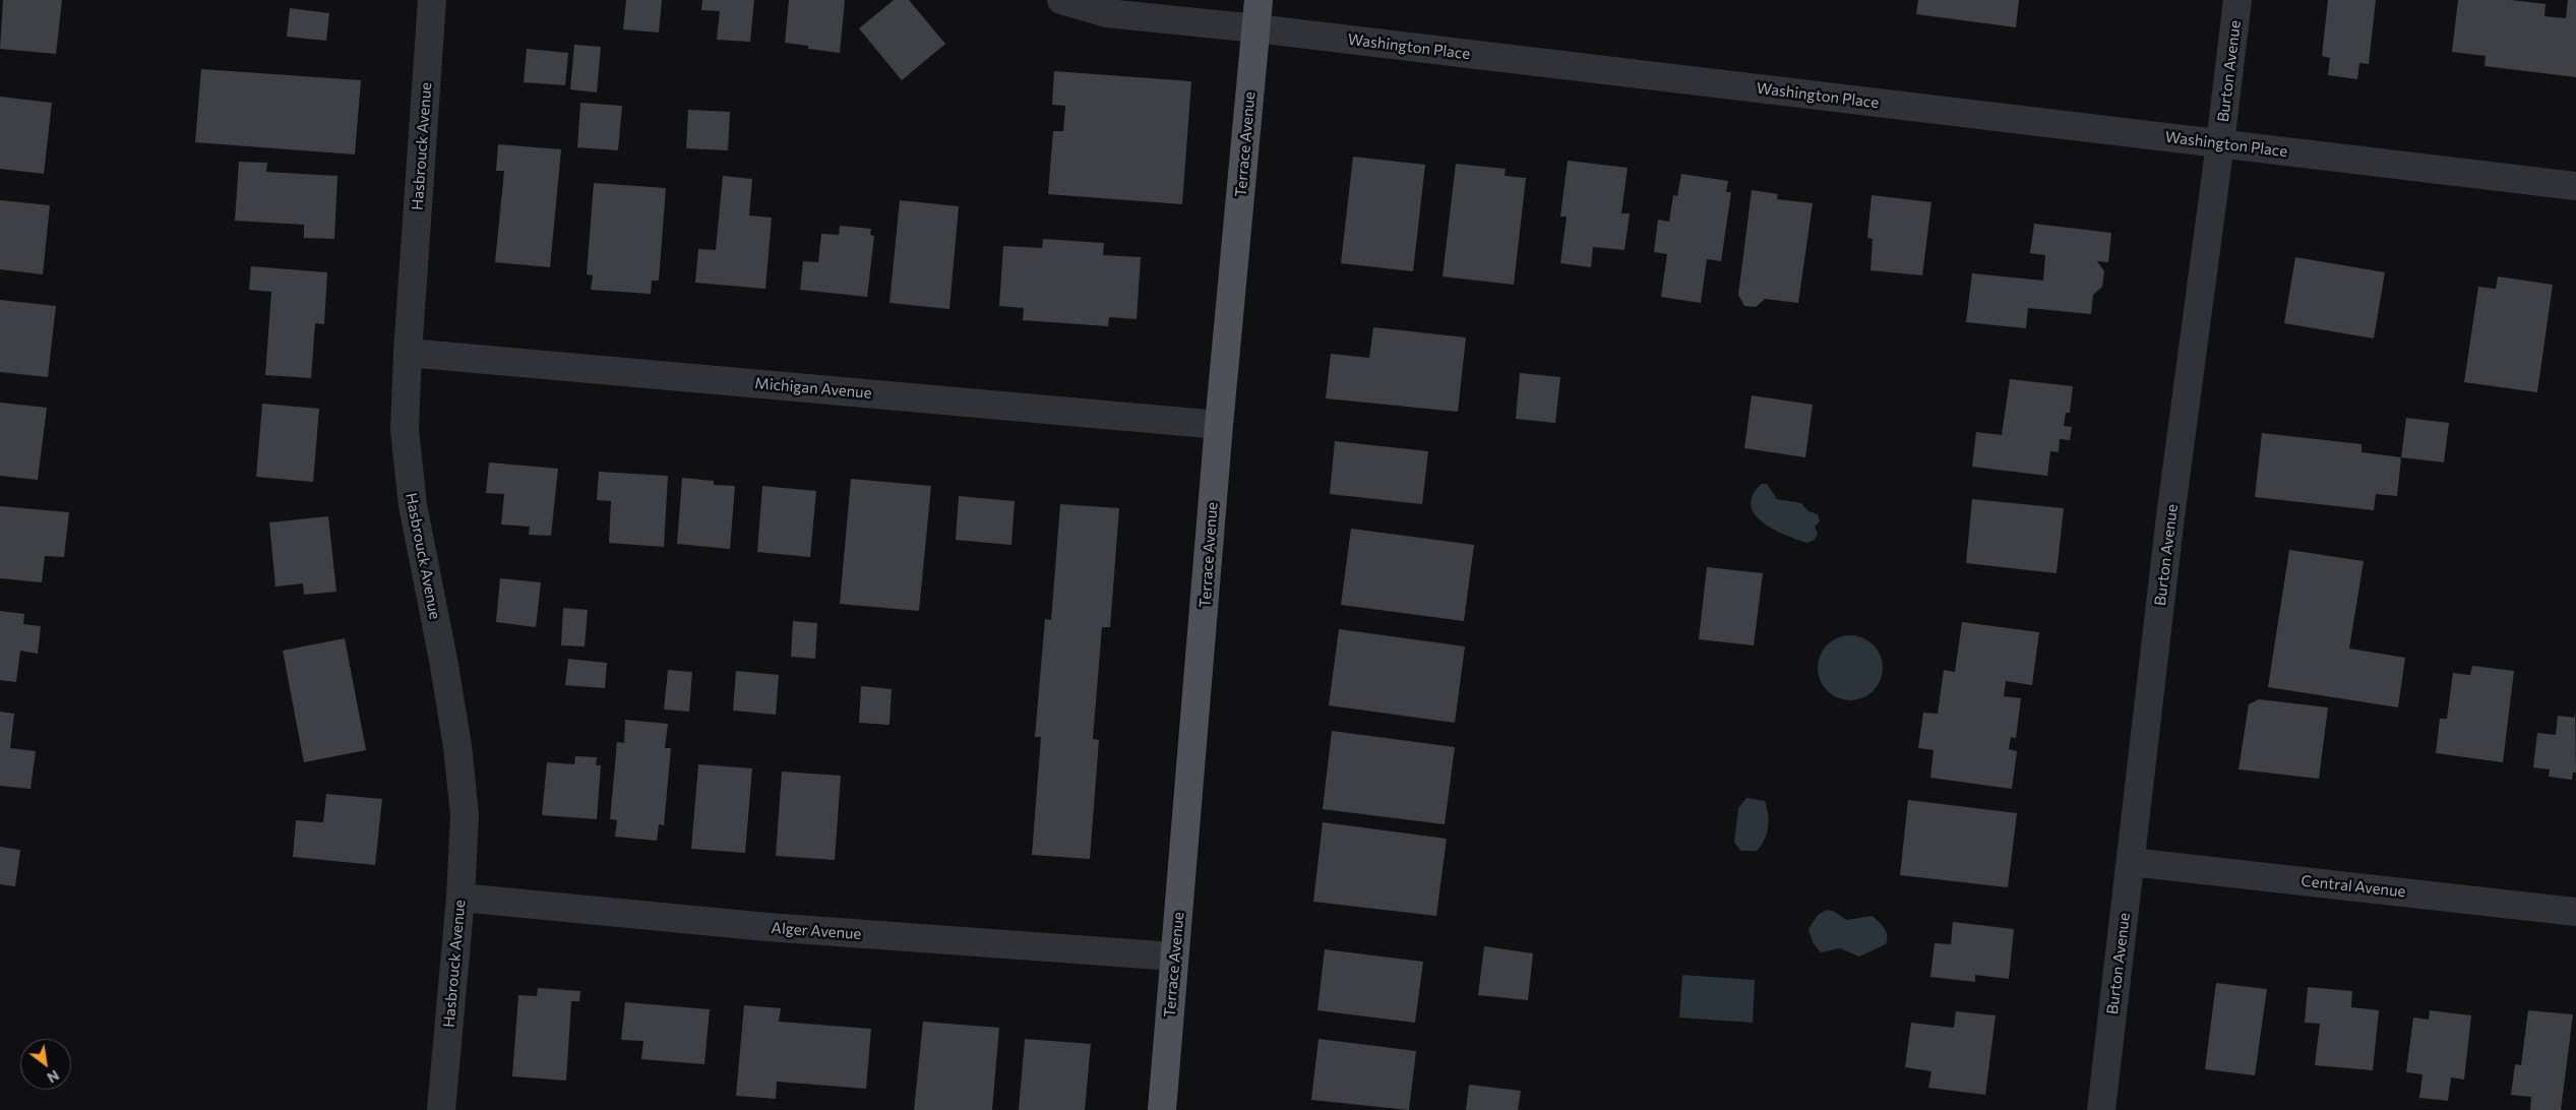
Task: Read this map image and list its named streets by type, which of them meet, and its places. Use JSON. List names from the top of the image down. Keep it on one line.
{"streets":{"main road":["Terrace Avenue"],"street":["Washington Place","Burton Avenue","Hasbrouck Avenue","Michigan Avenue","Central Avenue","Alger Avenue"]},"crossings":[["Washington Place","Burton Avenue"],["Washington Place","Terrace Avenue"],["Burton Avenue","Central Avenue"],["Terrace Avenue","Michigan Avenue"],["Terrace Avenue","Alger Avenue"],["Hasbrouck Avenue","Michigan Avenue"],["Hasbrouck Avenue","Alger Avenue"]],"north":"bottom right"}
